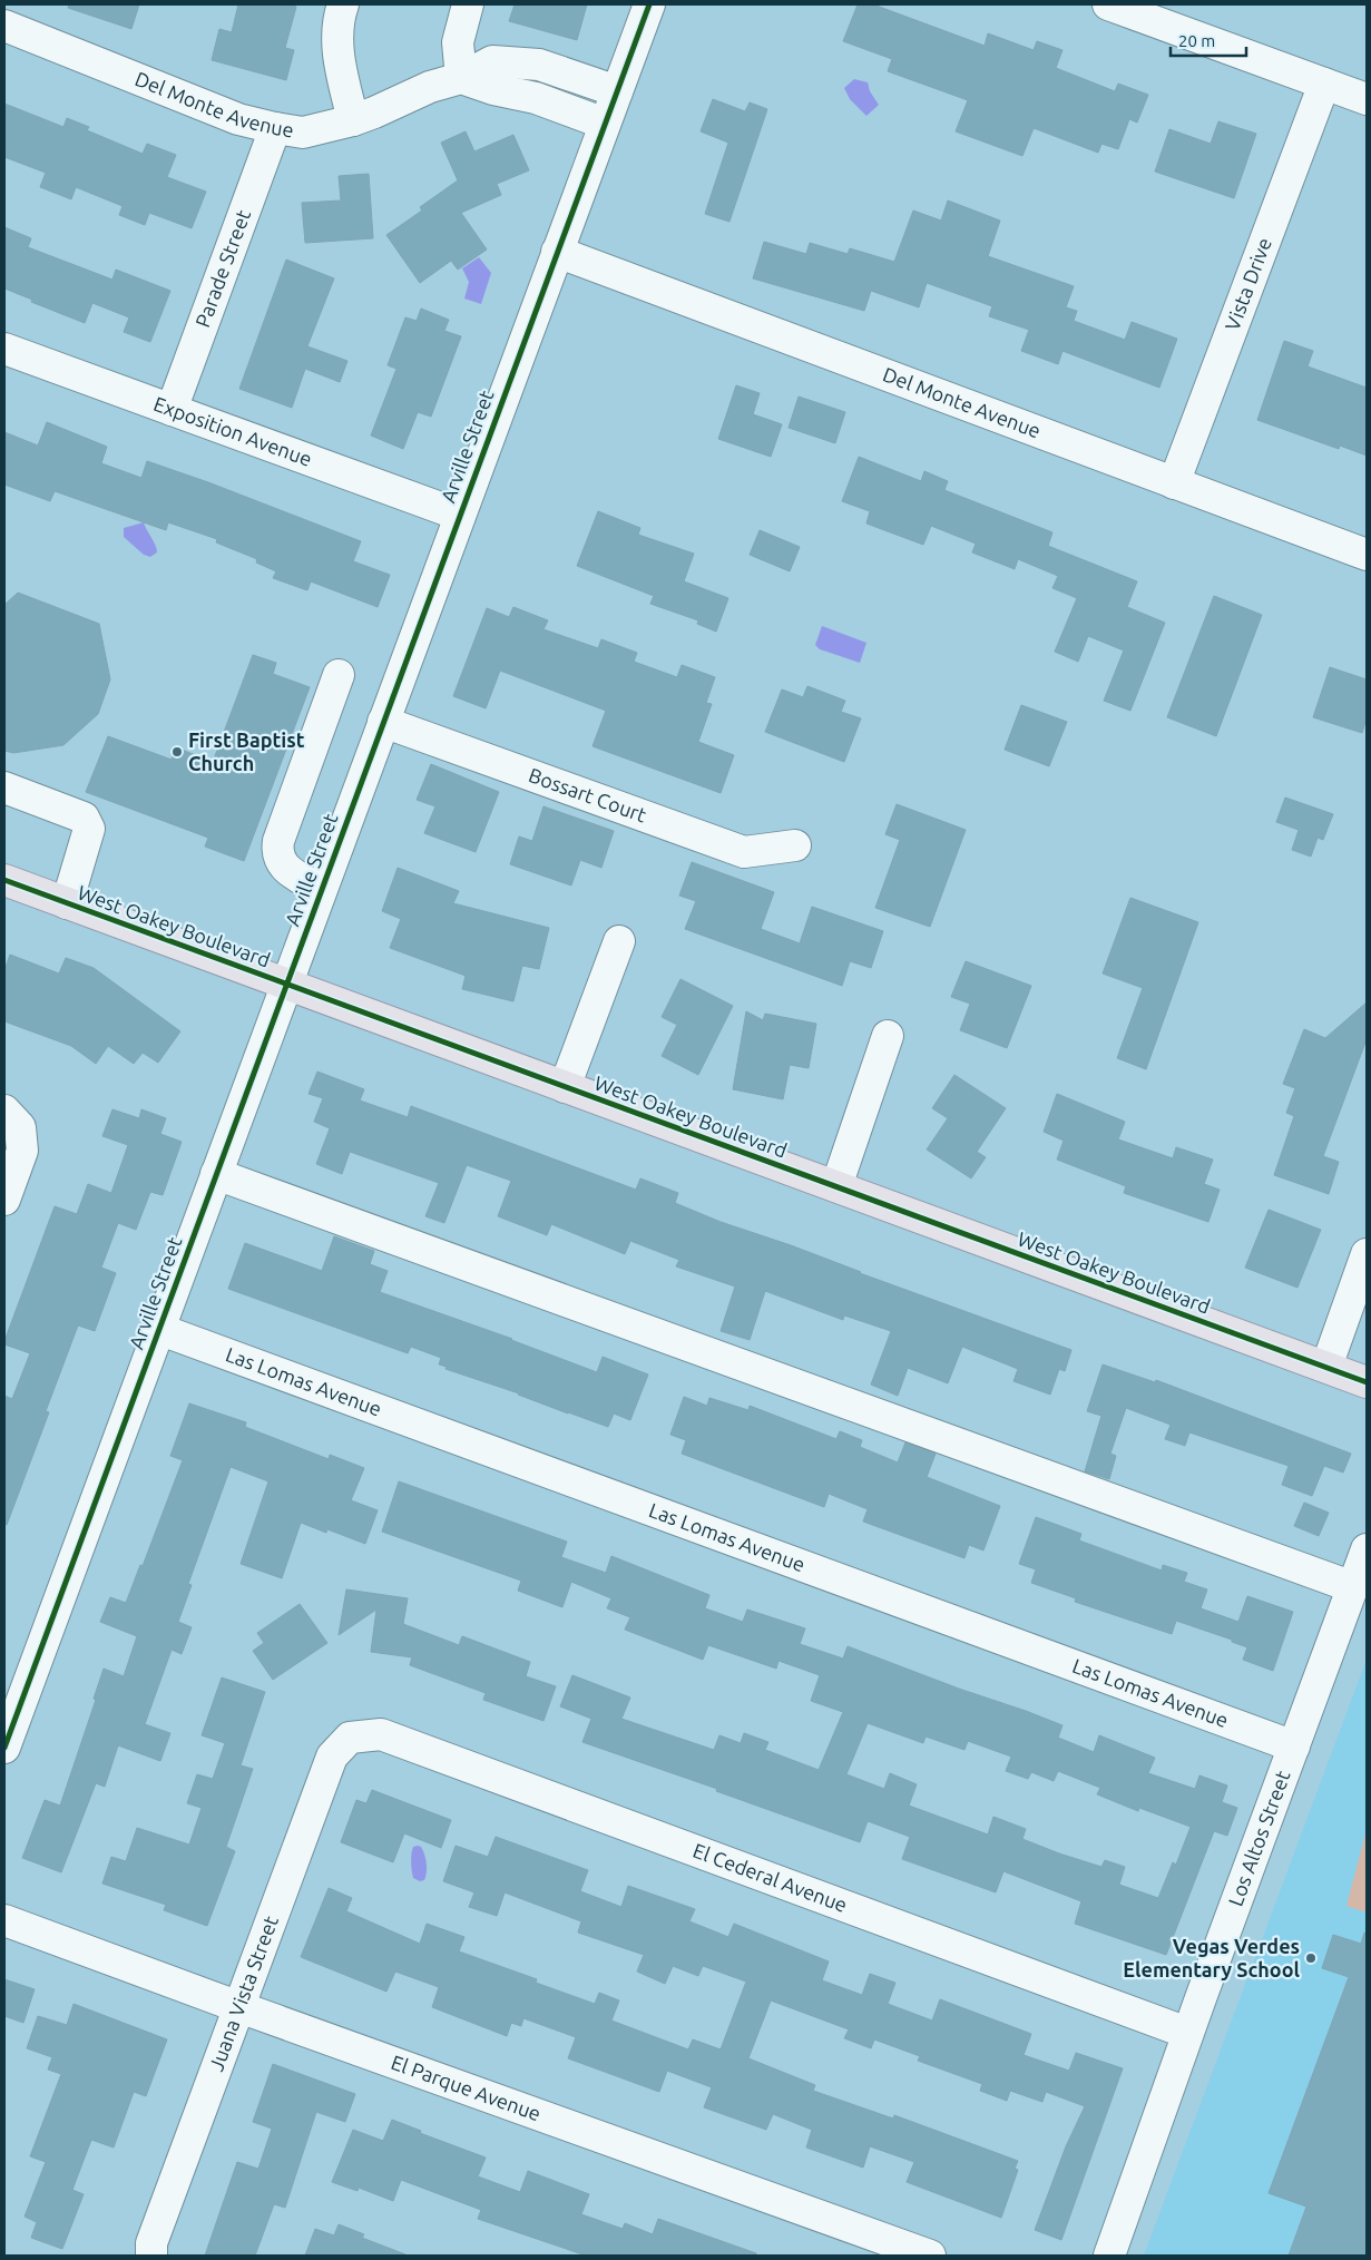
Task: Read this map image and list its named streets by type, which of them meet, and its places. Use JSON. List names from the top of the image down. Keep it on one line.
{"streets":{"main road":["West Oakey Boulevard"],"street":["Del Monte Avenue","Parade Street","Vista Drive","Exposition Avenue","Arville Street","Bossart Court","Las Lomas Avenue","Los Altos Street","El Cederal Avenue","Juana Vista Street","El Parque Avenue"]},"crossings":[["Del Monte Avenue","Parade Street"],["Del Monte Avenue","Vista Drive"],["Del Monte Avenue","Arville Street"],["Parade Street","Exposition Avenue"],["Exposition Avenue","Arville Street"],["Arville Street","Bossart Court"],["Arville Street","West Oakey Boulevard"],["Arville Street","Las Lomas Avenue"],["Las Lomas Avenue","Los Altos Street"],["Los Altos Street","El Cederal Avenue"],["El Cederal Avenue","Juana Vista Street"],["Juana Vista Street","El Parque Avenue"]],"places":["First Baptist Church","Vegas Verdes Elementary School"],"scale_bar":"20 m"}
